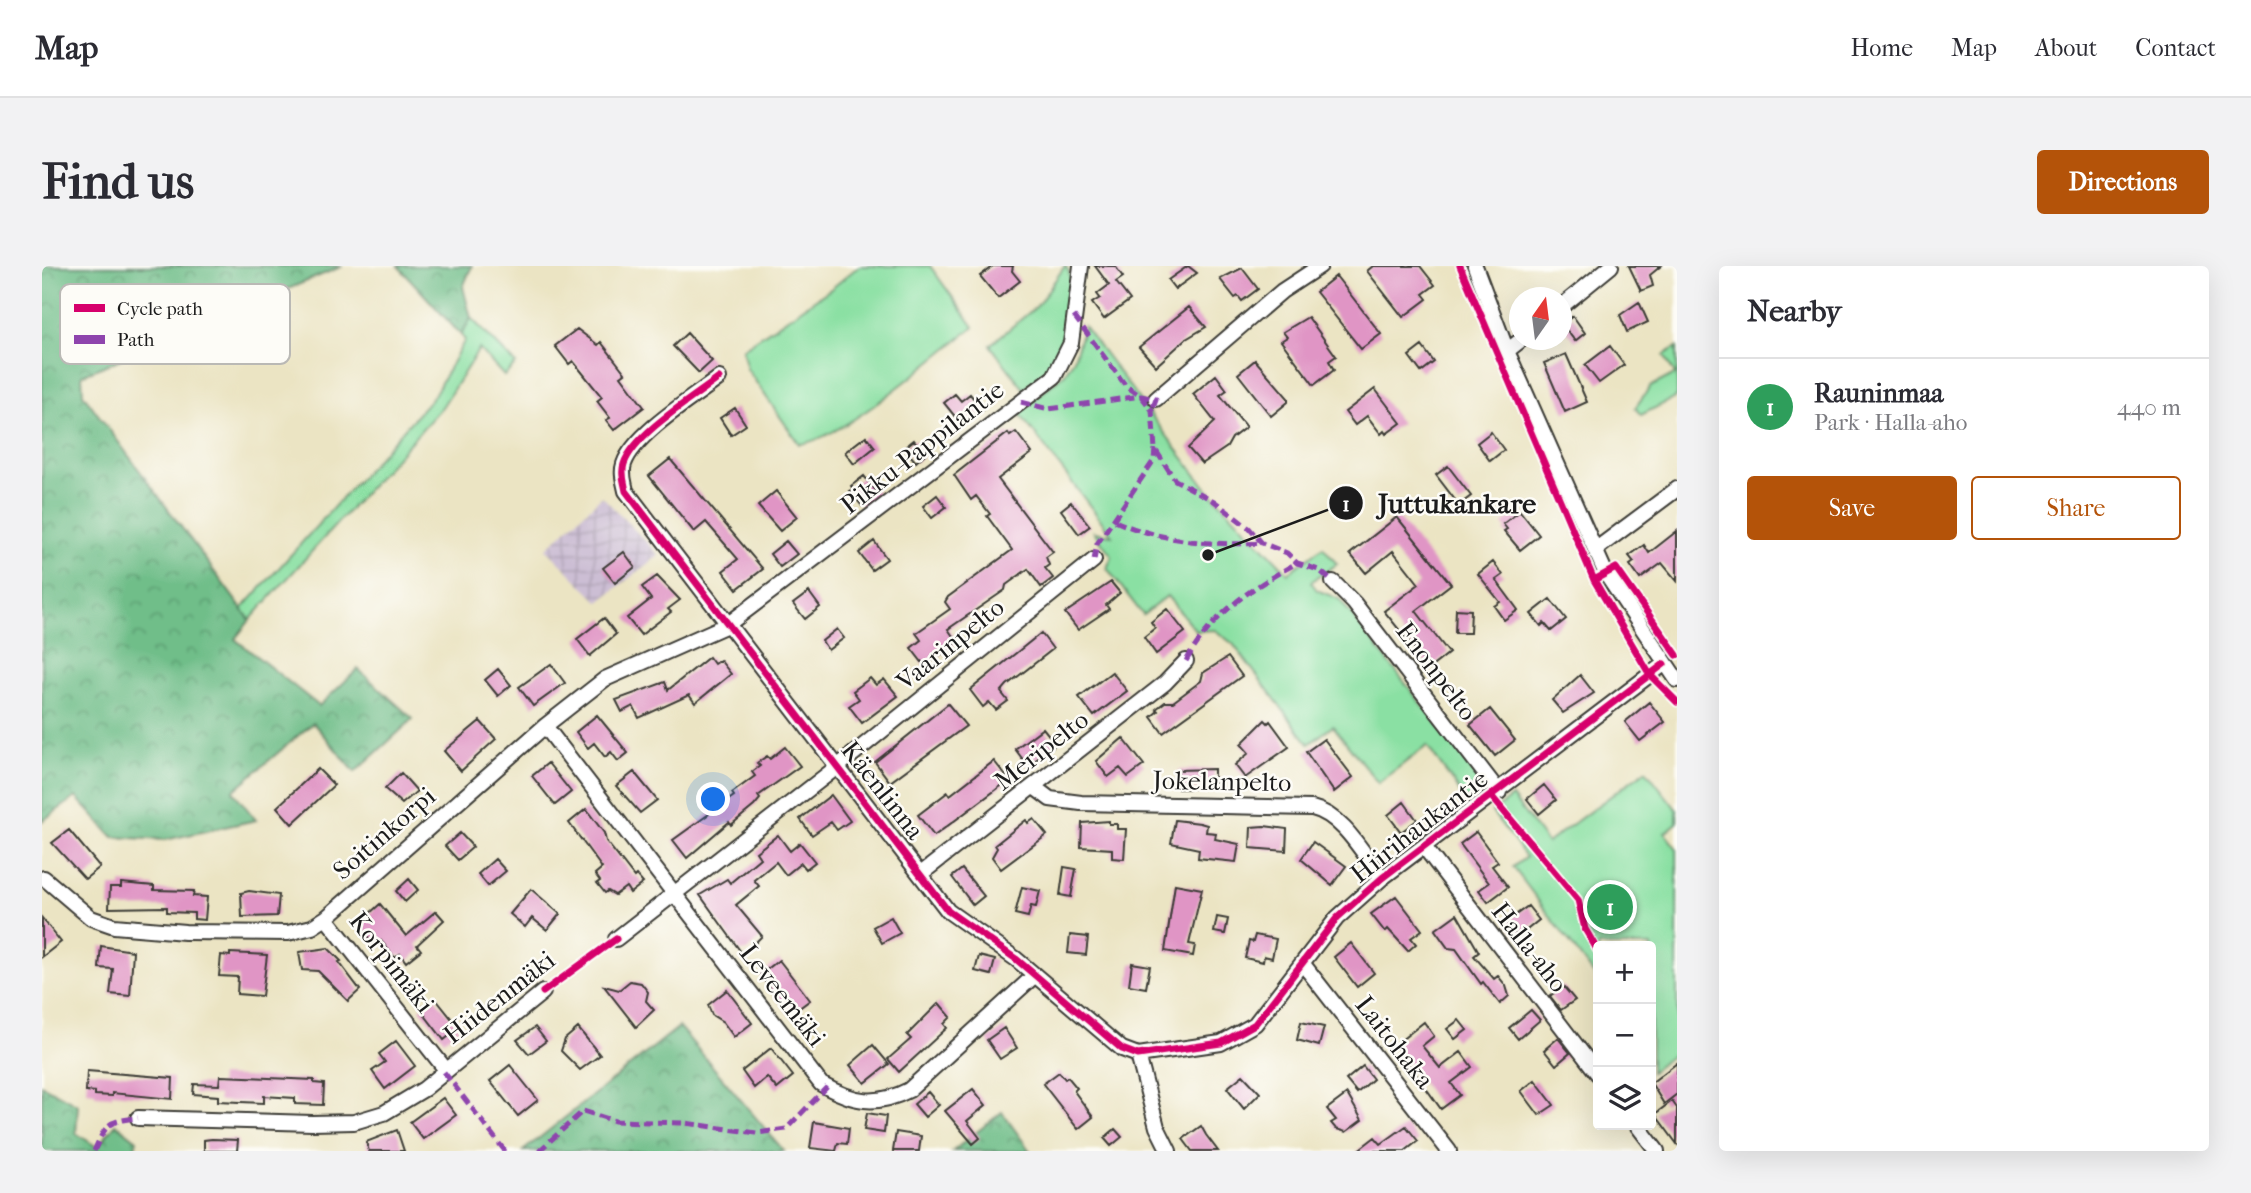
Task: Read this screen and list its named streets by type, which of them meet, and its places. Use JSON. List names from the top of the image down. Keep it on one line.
{"streets":{"street":["Pikku-Pappilantie","Vaarinpelto","Enonpelto","Meripelto","Jokelanpelto","Käenlinna","Hiirihaukantie","Soitinkorpi","Halla-aho","Korpimäki","Leveemäki","Hiidenmäki","Laitohaka"]},"crossings":[["Pikku-Pappilantie","Käenlinna"],["Pikku-Pappilantie","Soitinkorpi"],["Vaarinpelto","Käenlinna"],["Enonpelto","Hiirihaukantie"],["Meripelto","Jokelanpelto"],["Meripelto","Käenlinna"],["Jokelanpelto","Hiirihaukantie"],["Käenlinna","Hiirihaukantie"],["Käenlinna","Soitinkorpi"],["Käenlinna","Leveemäki"],["Hiirihaukantie","Halla-aho"],["Hiirihaukantie","Laitohaka"],["Soitinkorpi","Korpimäki"],["Soitinkorpi","Leveemäki"],["Korpimäki","Hiidenmäki"]],"places":["Juttukankare"],"legend":["Cycle path","Path"],"north":"top","page":{"header":"Map","nav":["Home","Map","About","Contact"],"buttons":["Directions",["Save","Share"]],"title":"Find us","heading":"Nearby","list":[{"mark":"1","name":"Rauninmaa","note":"Park · Halla-aho","value":"440 m"}],"pins":"1","map_buttons":["+","−"]}}
